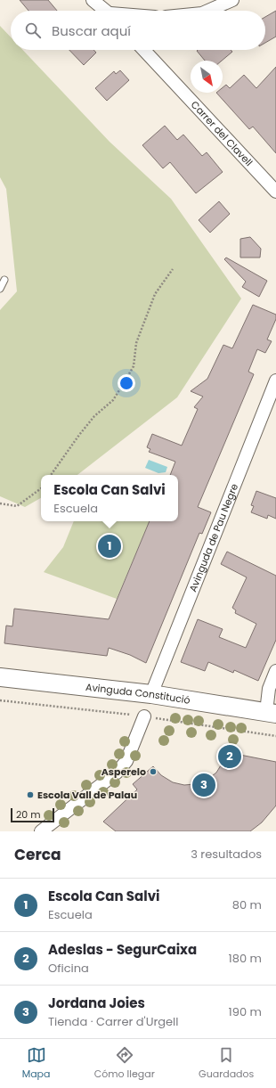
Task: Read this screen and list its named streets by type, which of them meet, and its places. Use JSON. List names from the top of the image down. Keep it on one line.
{"streets":{"street":["Carrer del Clavell","Avinguda de Pau Negre","Avinguda Constitució"]},"crossings":[["Avinguda de Pau Negre","Avinguda Constitució"]],"places":["Asperelo","Escola Vall de Palau"],"scale_bar":"20 m","north":"bottom right","page":{"search":"Buscar aquí","popup":["Escola Can Salvi","Escuela"],"pins":["1","2","3"],"scale":"20 m","heading":["Cerca","3 resultados"],"list":[{"mark":"1","name":"Escola Can Salvi","note":"Escuela","value":"80 m"},{"mark":"2","name":"Adeslas - SegurCaixa","note":"Oficina","value":"180 m"},{"mark":"3","name":"Jordana Joies","note":"Tienda · Carrer d'Urgell","value":"190 m"}],"nav":["Mapa","Cómo llegar","Guardados"]}}
